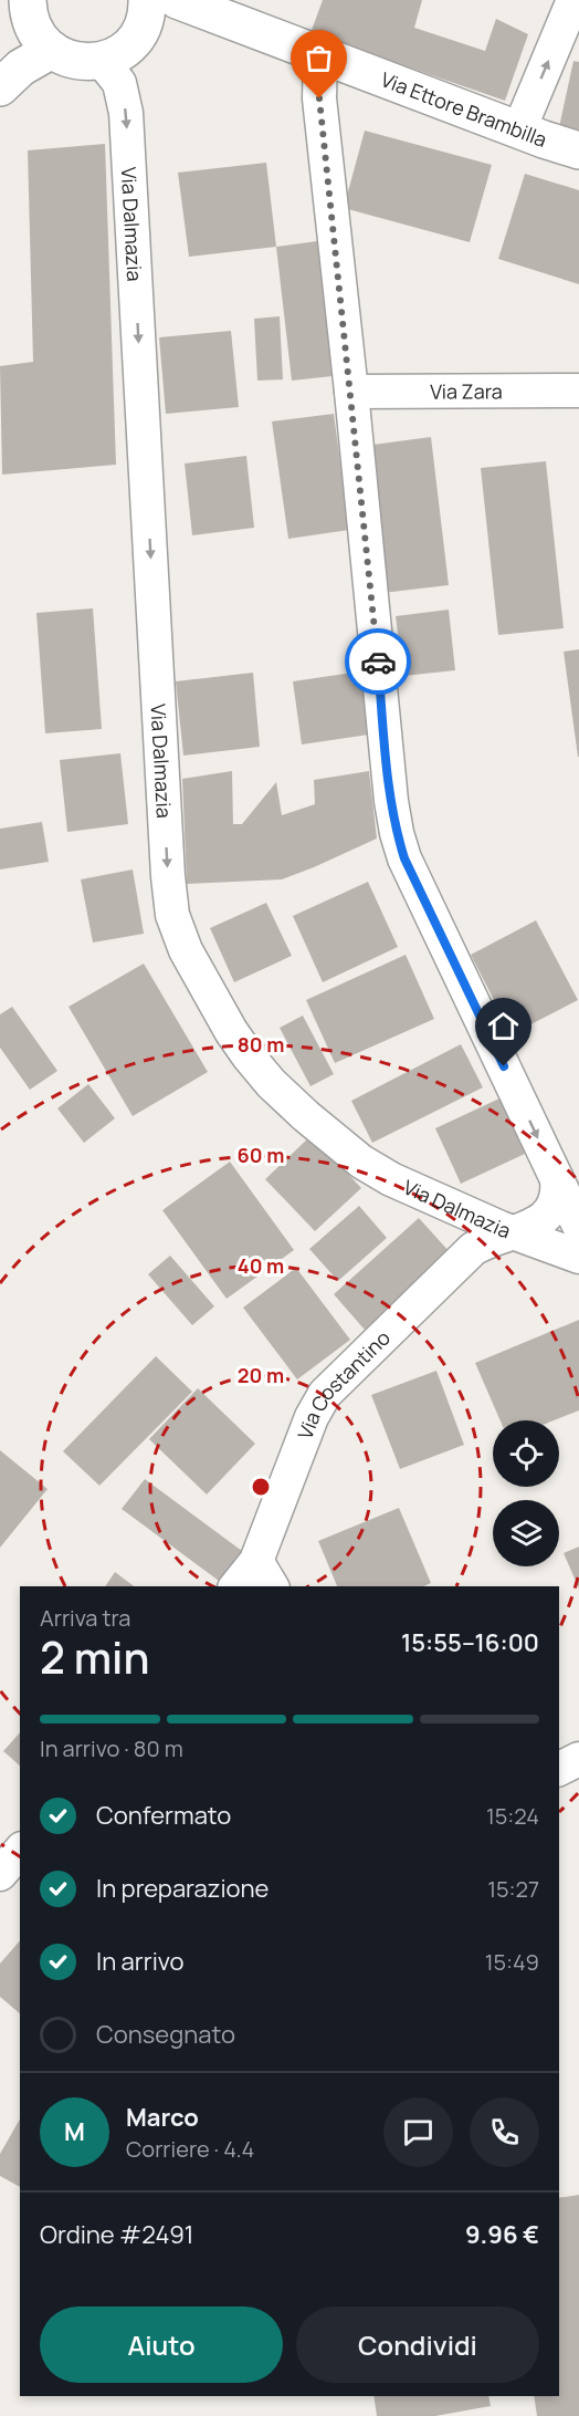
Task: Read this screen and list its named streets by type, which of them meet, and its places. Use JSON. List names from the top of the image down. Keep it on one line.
{"streets":{"street":["Via Ettore Brambilla","Via Dalmazia","Via Zara","Via Costantino"]},"crossings":[["Via Dalmazia","Via Costantino"]],"page":{"heading":["2 min","Arriva tra","15:55–16:00"],"panel":["Marco","Corriere · 4.4","Ordine #2491","9.96 €"],"bar":"In arrivo · 80 m","list":[["Confermato","15:24"],["In preparazione","15:27"],["In arrivo","15:49"],"Consegnato"],"round":"M","buttons":["Aiuto","Condividi"]},"rings":["80 m","60 m","40 m","20 m"]}
